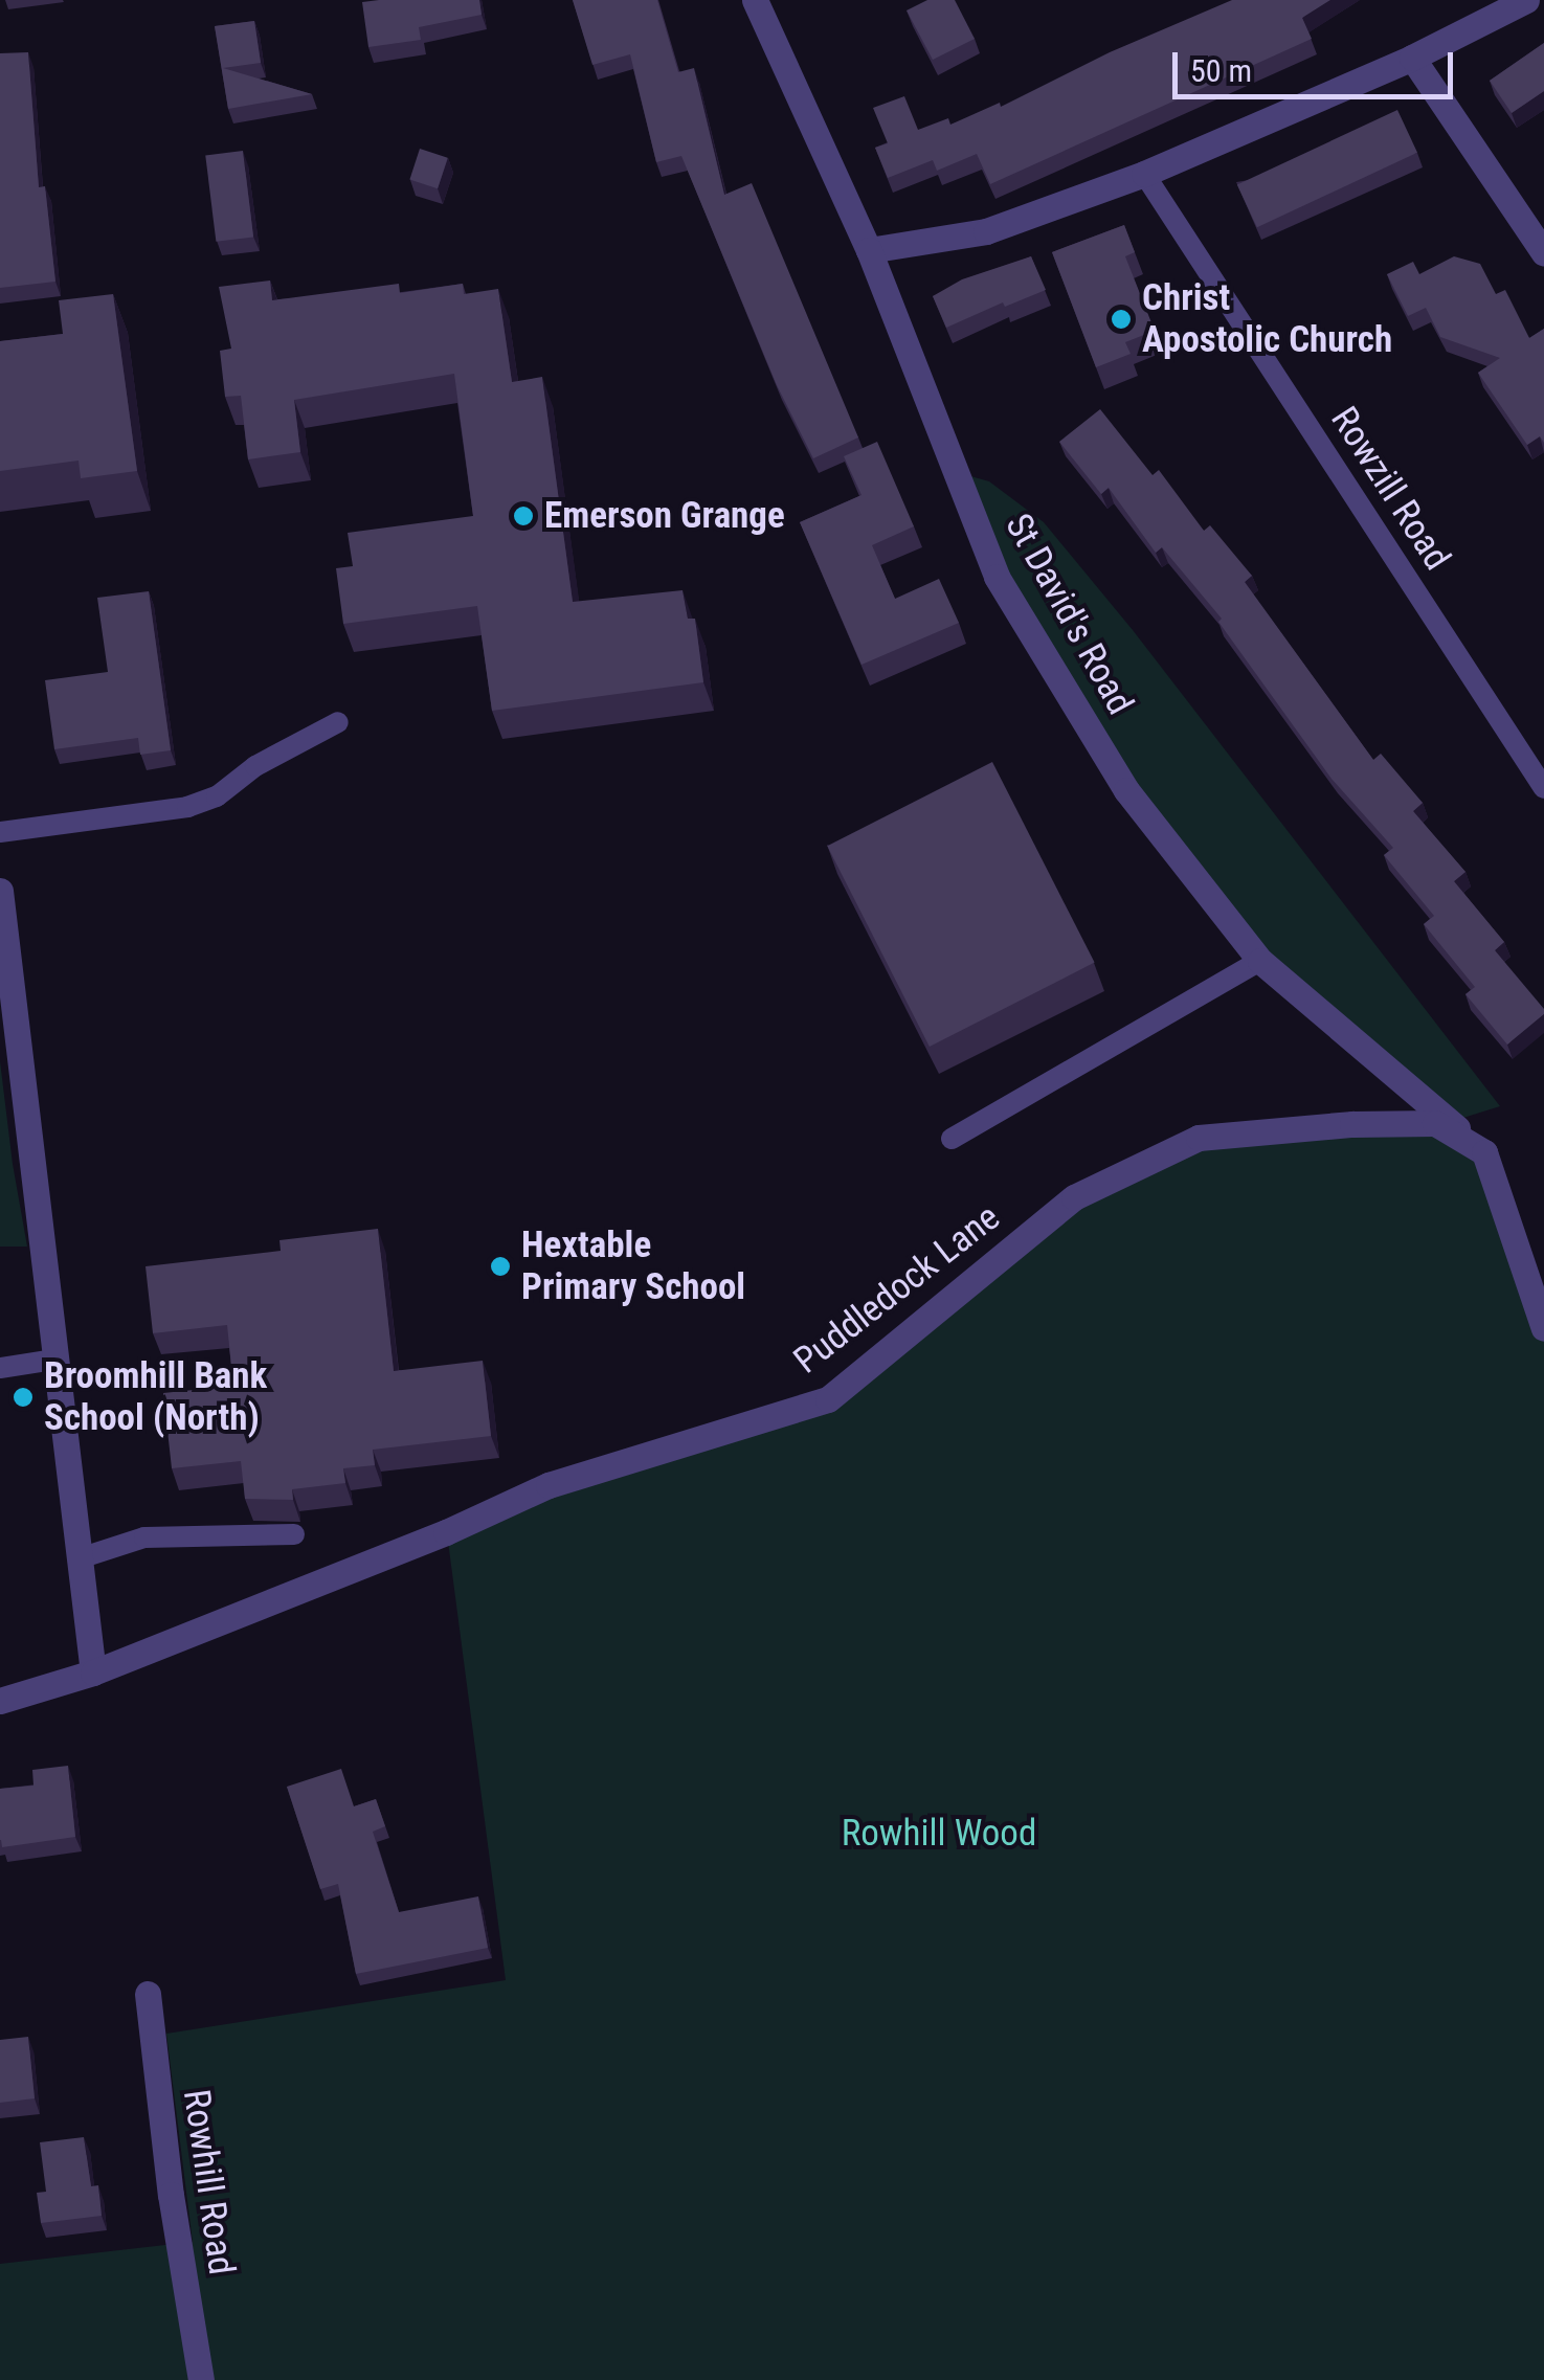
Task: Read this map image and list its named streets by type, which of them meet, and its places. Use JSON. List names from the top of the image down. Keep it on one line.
{"streets":{"street":["St David's Road","Puddledock Lane","Rowhill Road"],"lane":["Rowzill Road"]},"crossings":[["St David's Road","Puddledock Lane"]],"parks":["Rowhill Wood"],"places":["Christ Apostolic Church","Emerson Grange","Hextable Primary School","Broomhill Bank School (North)"],"scale_bar":"50 m"}
